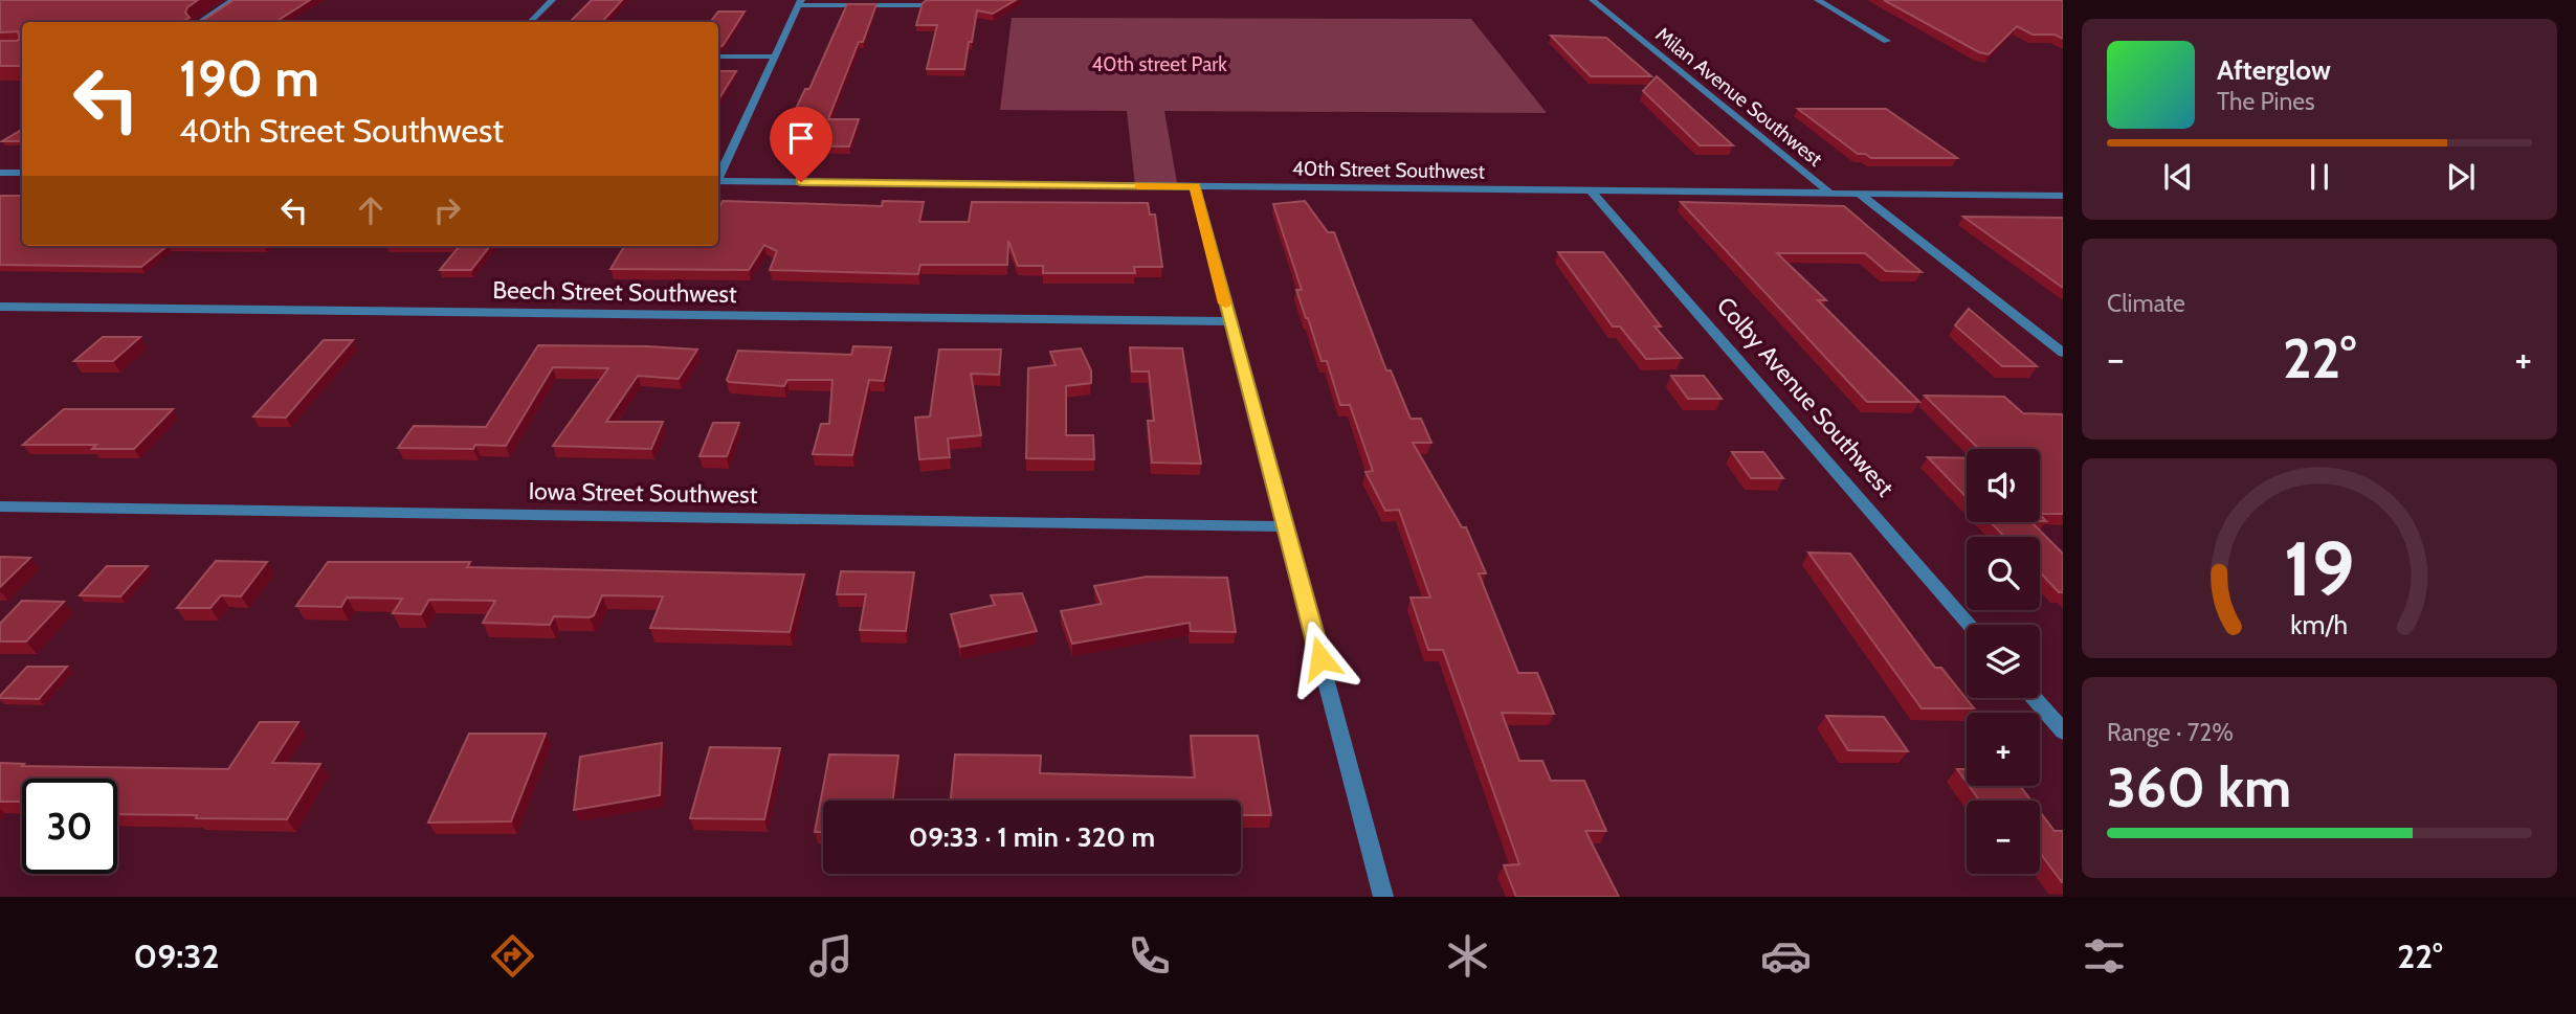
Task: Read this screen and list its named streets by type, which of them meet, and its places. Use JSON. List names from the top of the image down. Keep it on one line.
{"streets":{"street":["Milan Avenue Southwest","40th Street Southwest","Beech Street Southwest","Colby Avenue Southwest","Iowa Street Southwest"]},"crossings":[["Milan Avenue Southwest","40th Street Southwest"],["40th Street Southwest","Colby Avenue Southwest"]],"parks":["40th street Park"],"page":{"turn":["190 m","40th Street Southwest"],"song":["Afterglow","The Pines"],"tile":["Climate",["Range · 72%","360 km"]],"heat":["−","22°","+"],"map_buttons":["+","−"],"limit":"30","trip":"09:33 · 1 min · 320 m","tabs":["09:32","22°"],"gauge":["19","km/h"]}}
